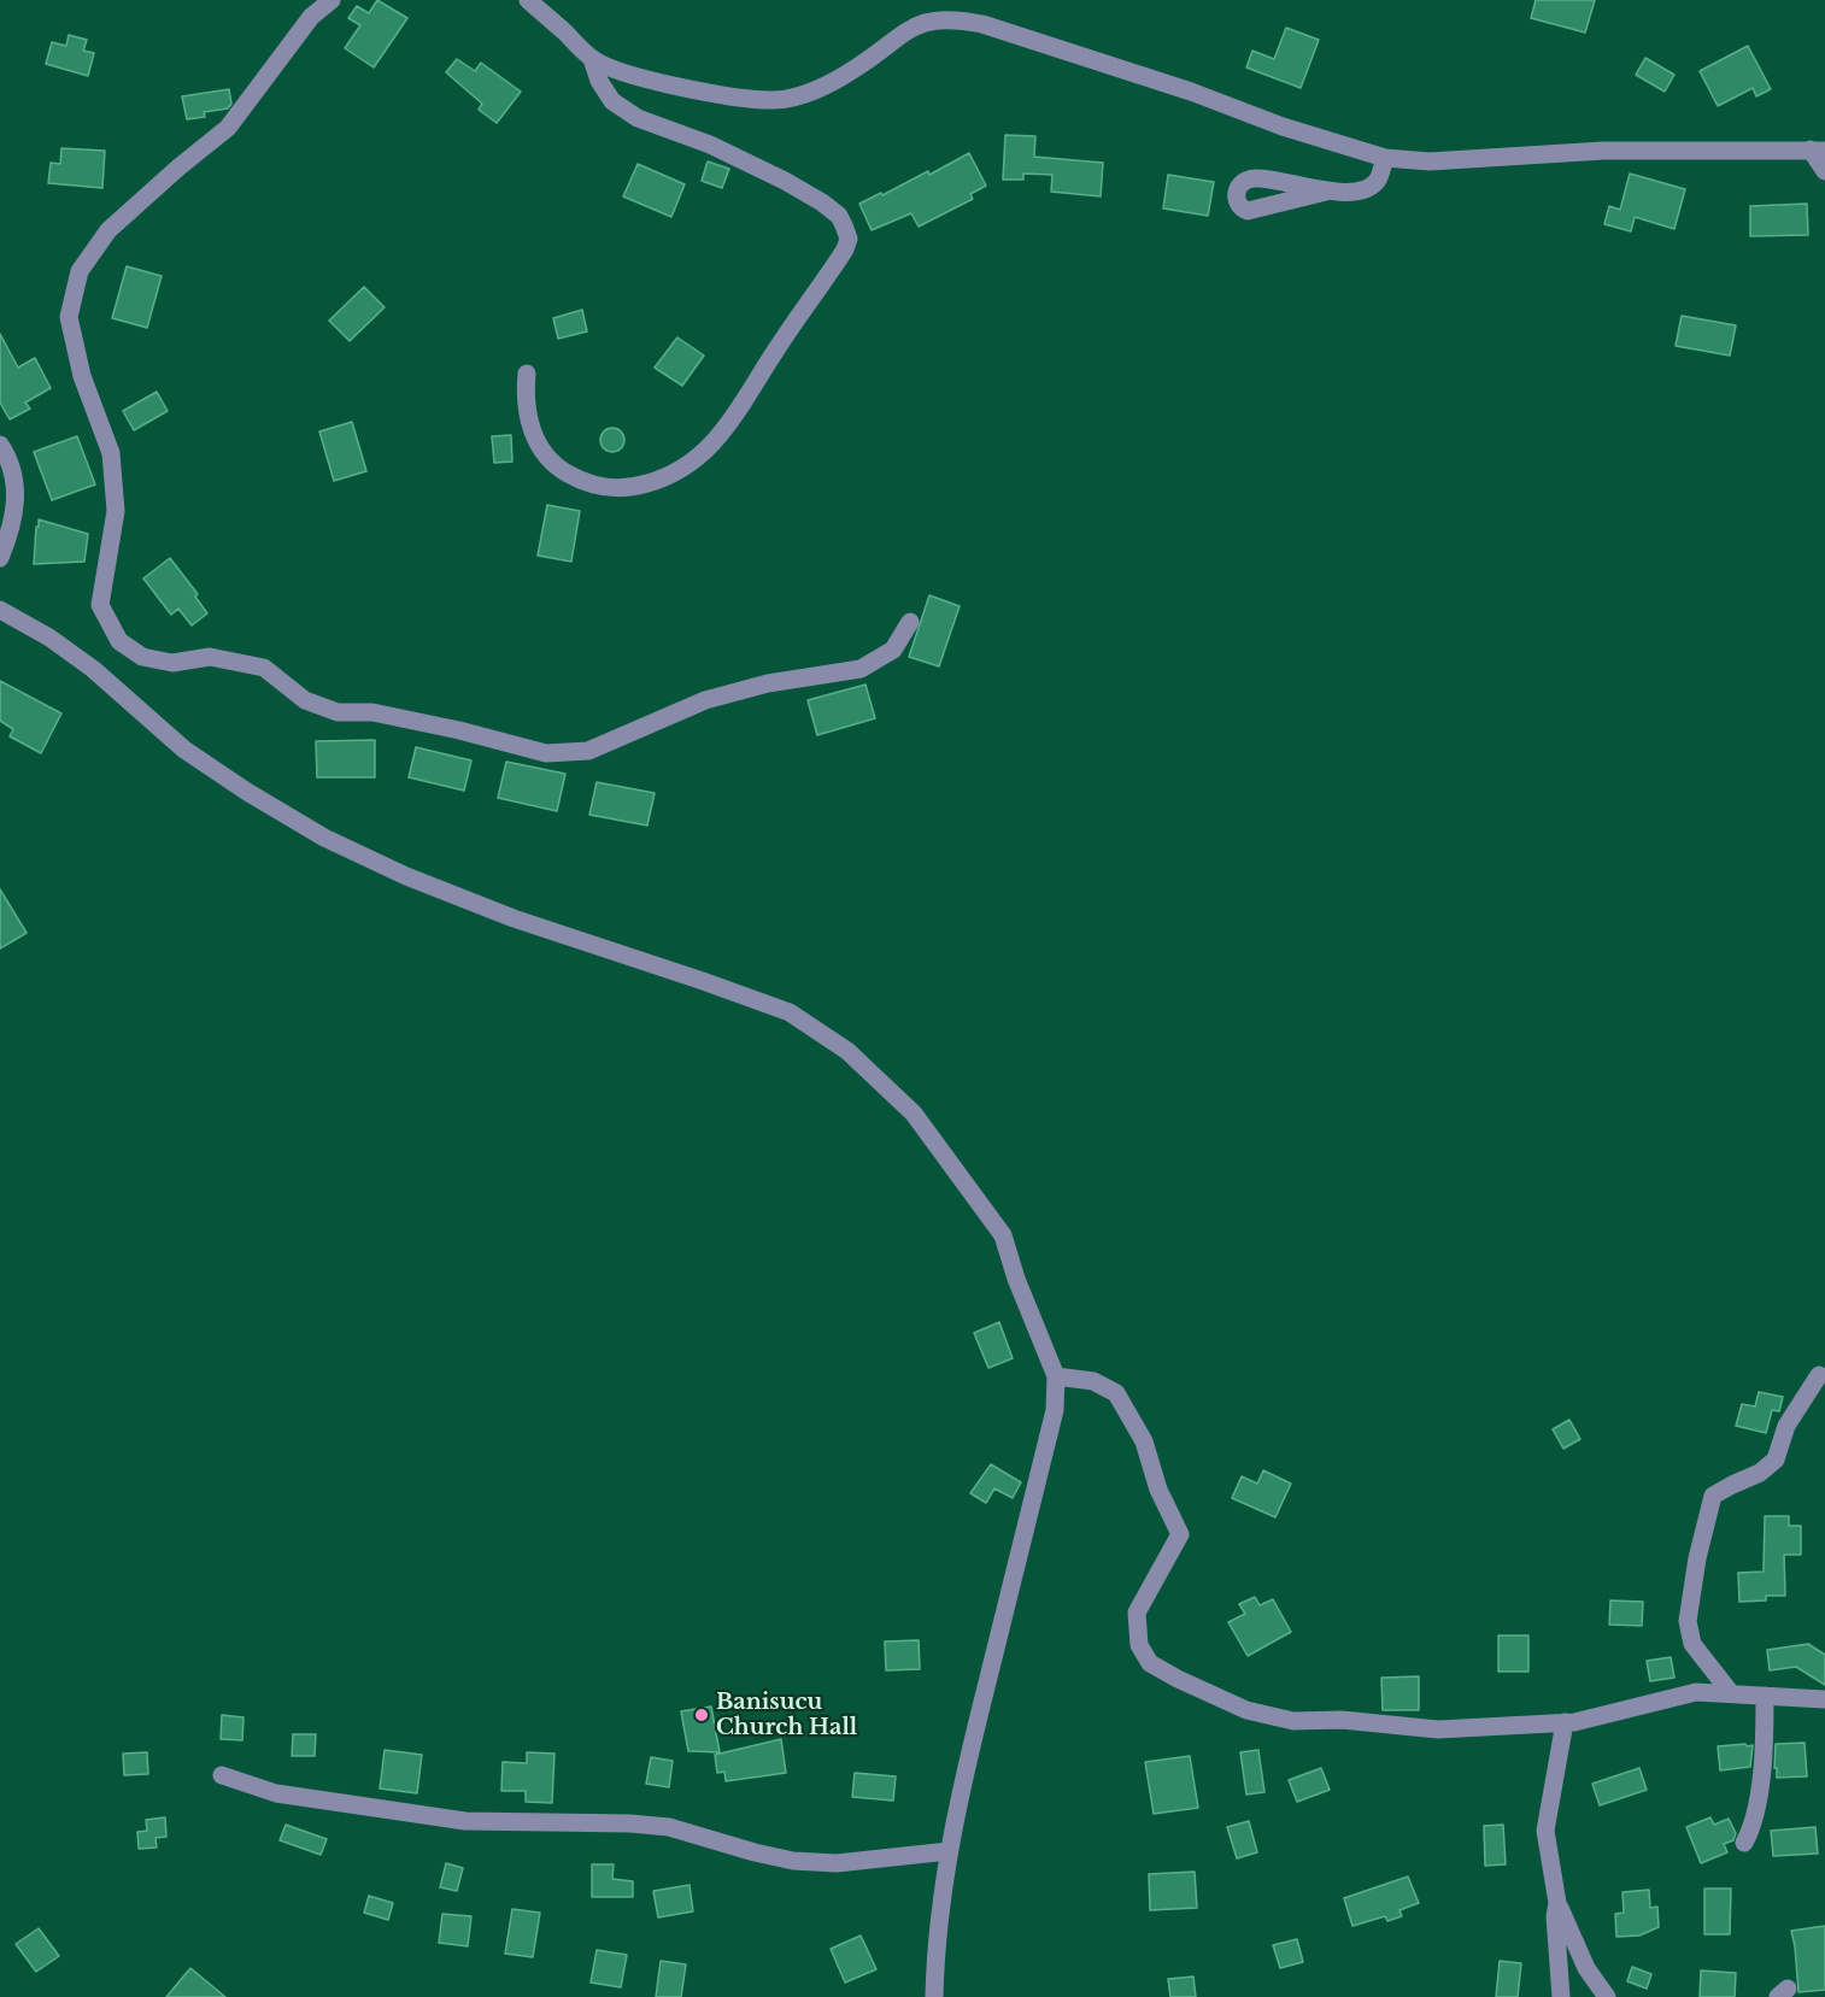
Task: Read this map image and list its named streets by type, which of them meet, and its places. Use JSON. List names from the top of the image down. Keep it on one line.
{"places":["Banisucu Church Hall"]}
